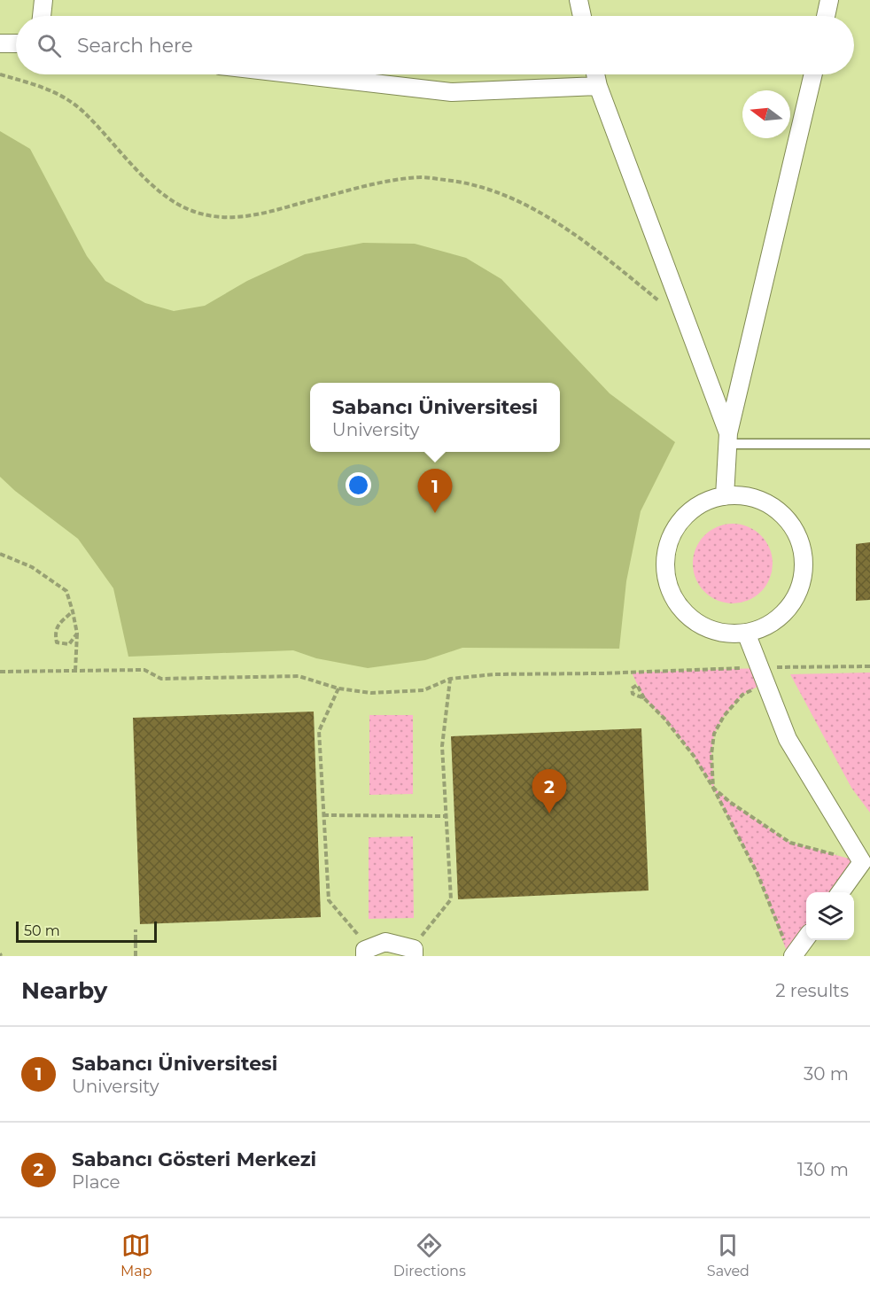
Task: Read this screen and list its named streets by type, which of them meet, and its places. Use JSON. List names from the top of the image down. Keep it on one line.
{"scale_bar":"50 m","north":"left","page":{"search":"Search here","popup":["Sabancı Üniversitesi","University"],"pins":["1","2"],"scale":"50 m","heading":["Nearby","2 results"],"list":[{"mark":"1","name":"Sabancı Üniversitesi","note":"University","value":"30 m"},{"mark":"2","name":"Sabancı Gösteri Merkezi","note":"Place","value":"130 m"}],"nav":["Map","Directions","Saved"]}}
